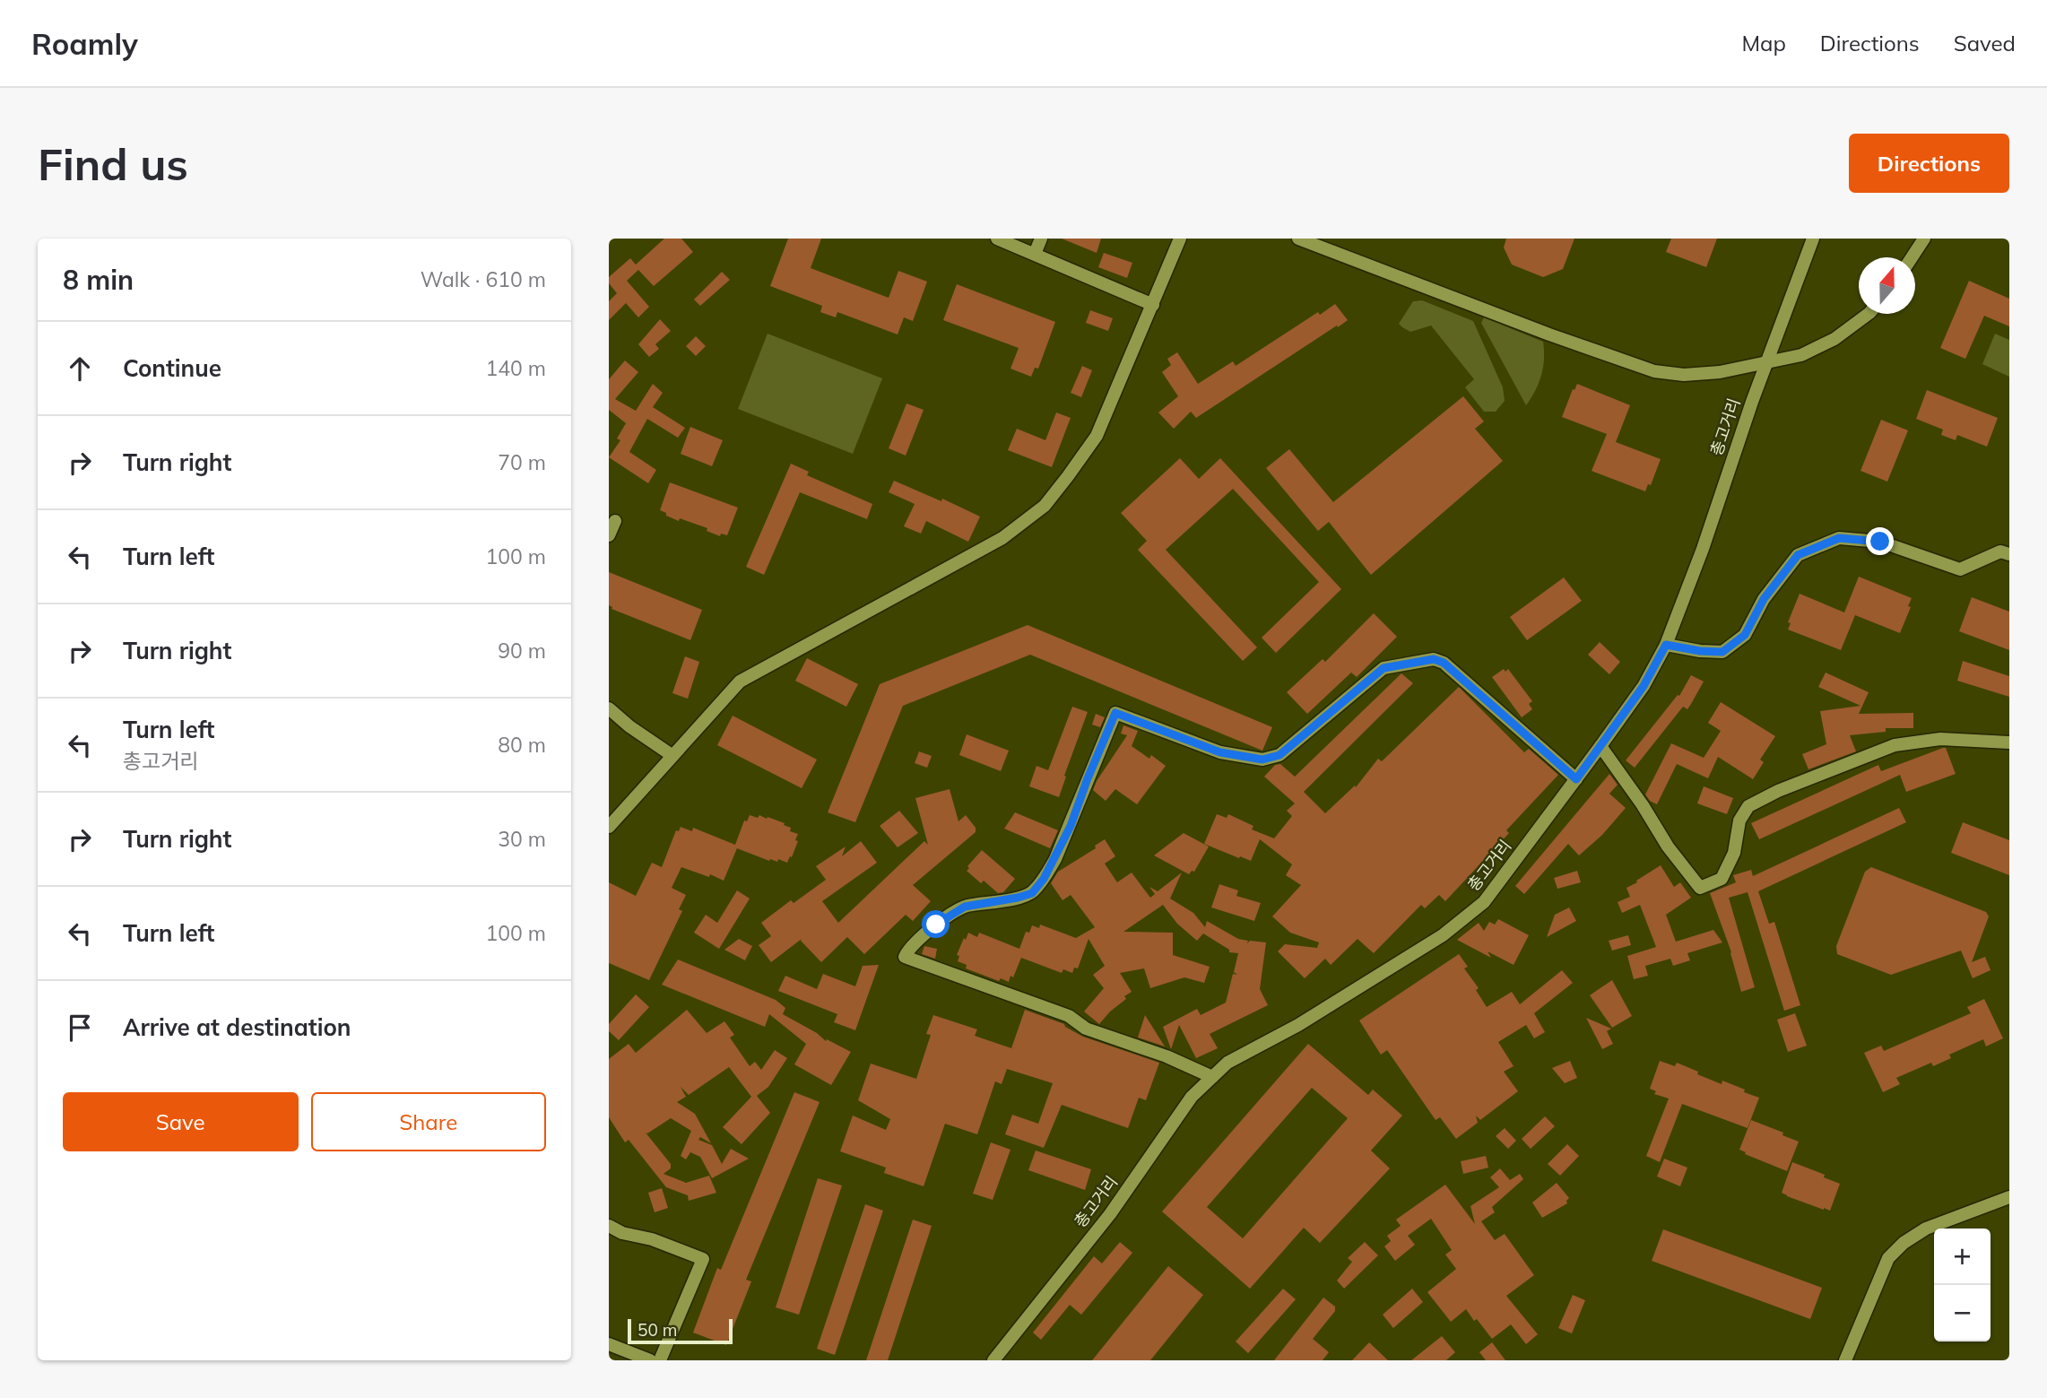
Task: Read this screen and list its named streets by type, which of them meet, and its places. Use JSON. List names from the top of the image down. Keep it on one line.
{"streets":{"street":["총고거리"]},"scale_bar":"50 m","north":"top","page":{"header":"Roamly","nav":["Map","Directions","Saved"],"buttons":["Directions",["Save","Share"]],"title":"Find us","heading":["8 min","Walk · 610 m"],"list":[["Continue","140 m"],["Turn right","70 m"],["Turn left","100 m"],["Turn right","90 m"],["Turn left","총고거리","80 m"],["Turn right","30 m"],["Turn left","100 m"],"Arrive at destination"],"map_buttons":["+","−"],"scale":"50 m"}}
